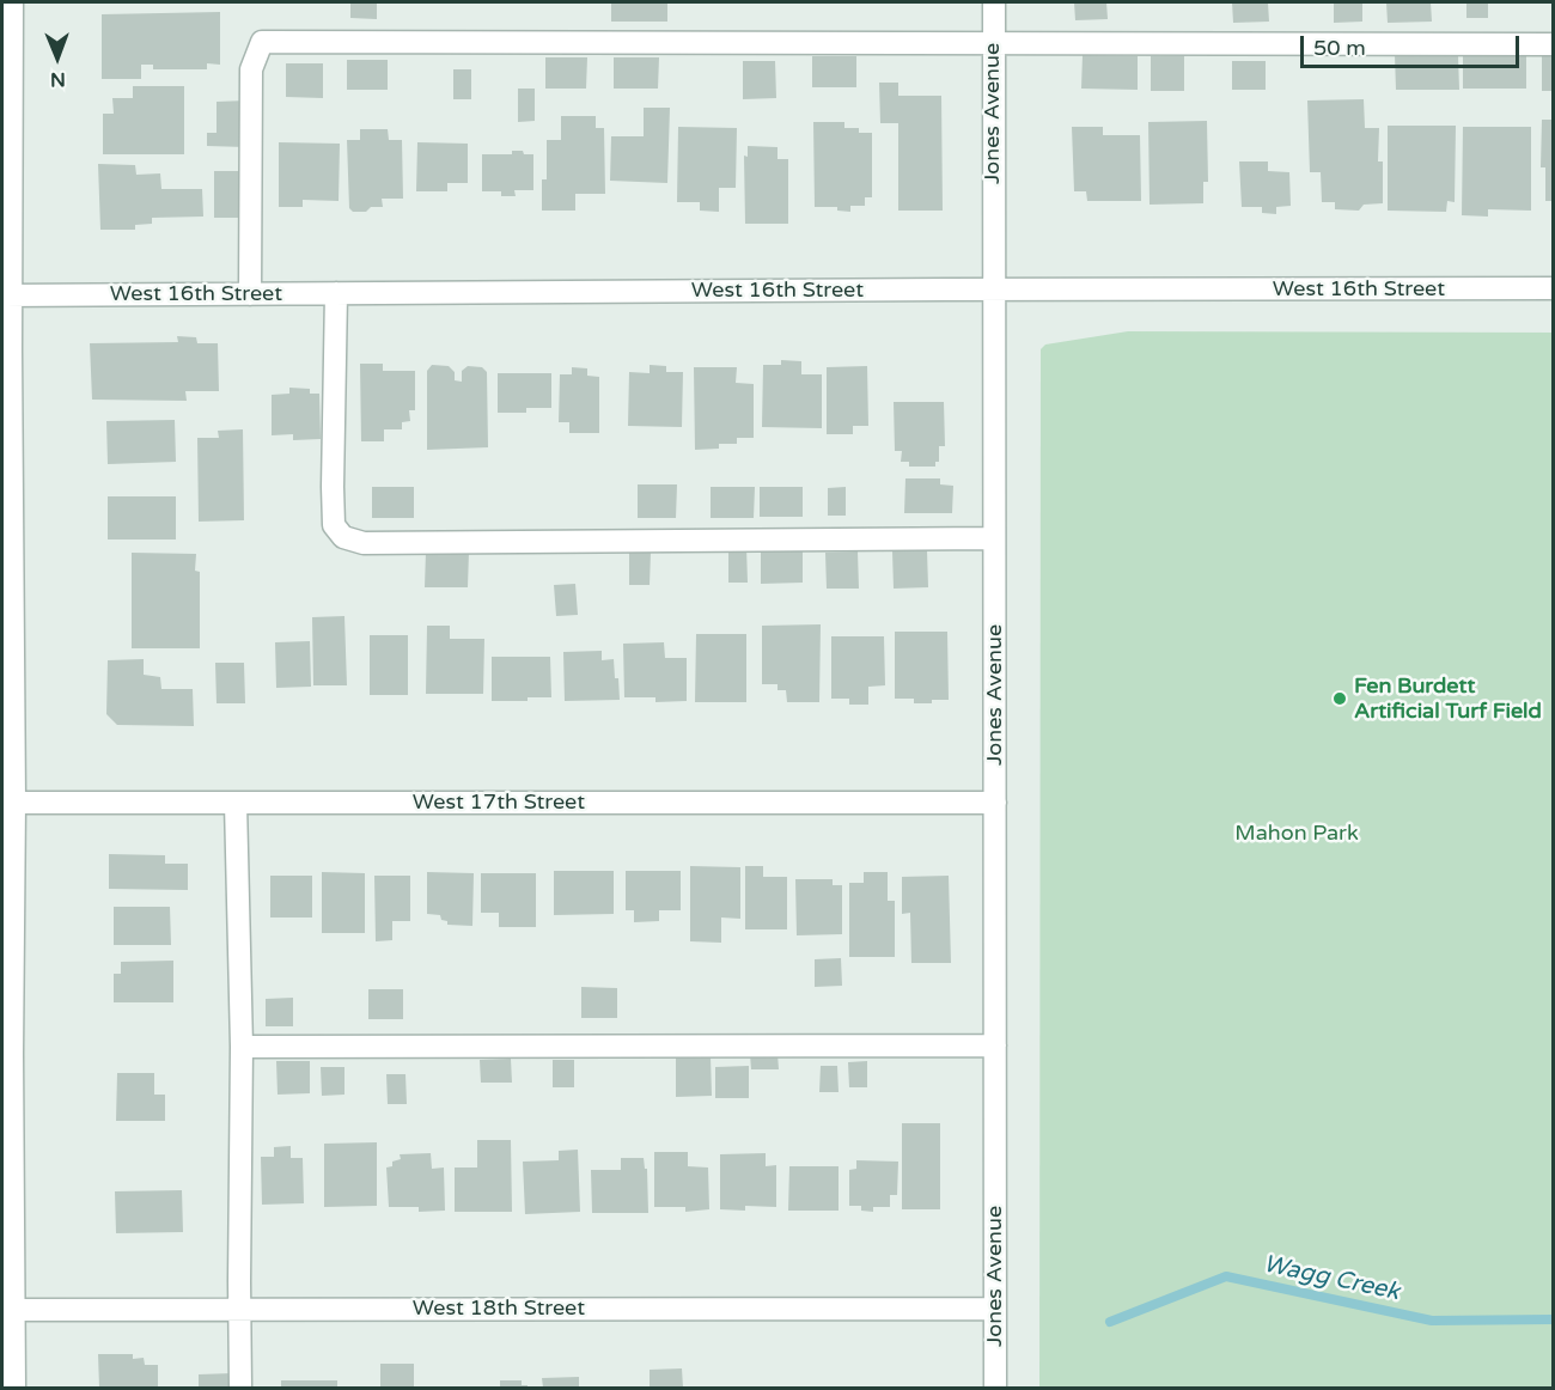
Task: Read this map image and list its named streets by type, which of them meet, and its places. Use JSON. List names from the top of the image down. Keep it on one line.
{"streets":{"street":["Jones Avenue","West 16th Street","West 17th Street","West 18th Street"]},"crossings":[["Jones Avenue","West 16th Street"],["Jones Avenue","West 17th Street"],["Jones Avenue","West 18th Street"]],"water":["Wagg Creek"],"parks":["Mahon Park"],"places":["Fen Burdett Artificial Turf Field"],"scale_bar":"50 m","north":"bottom"}
